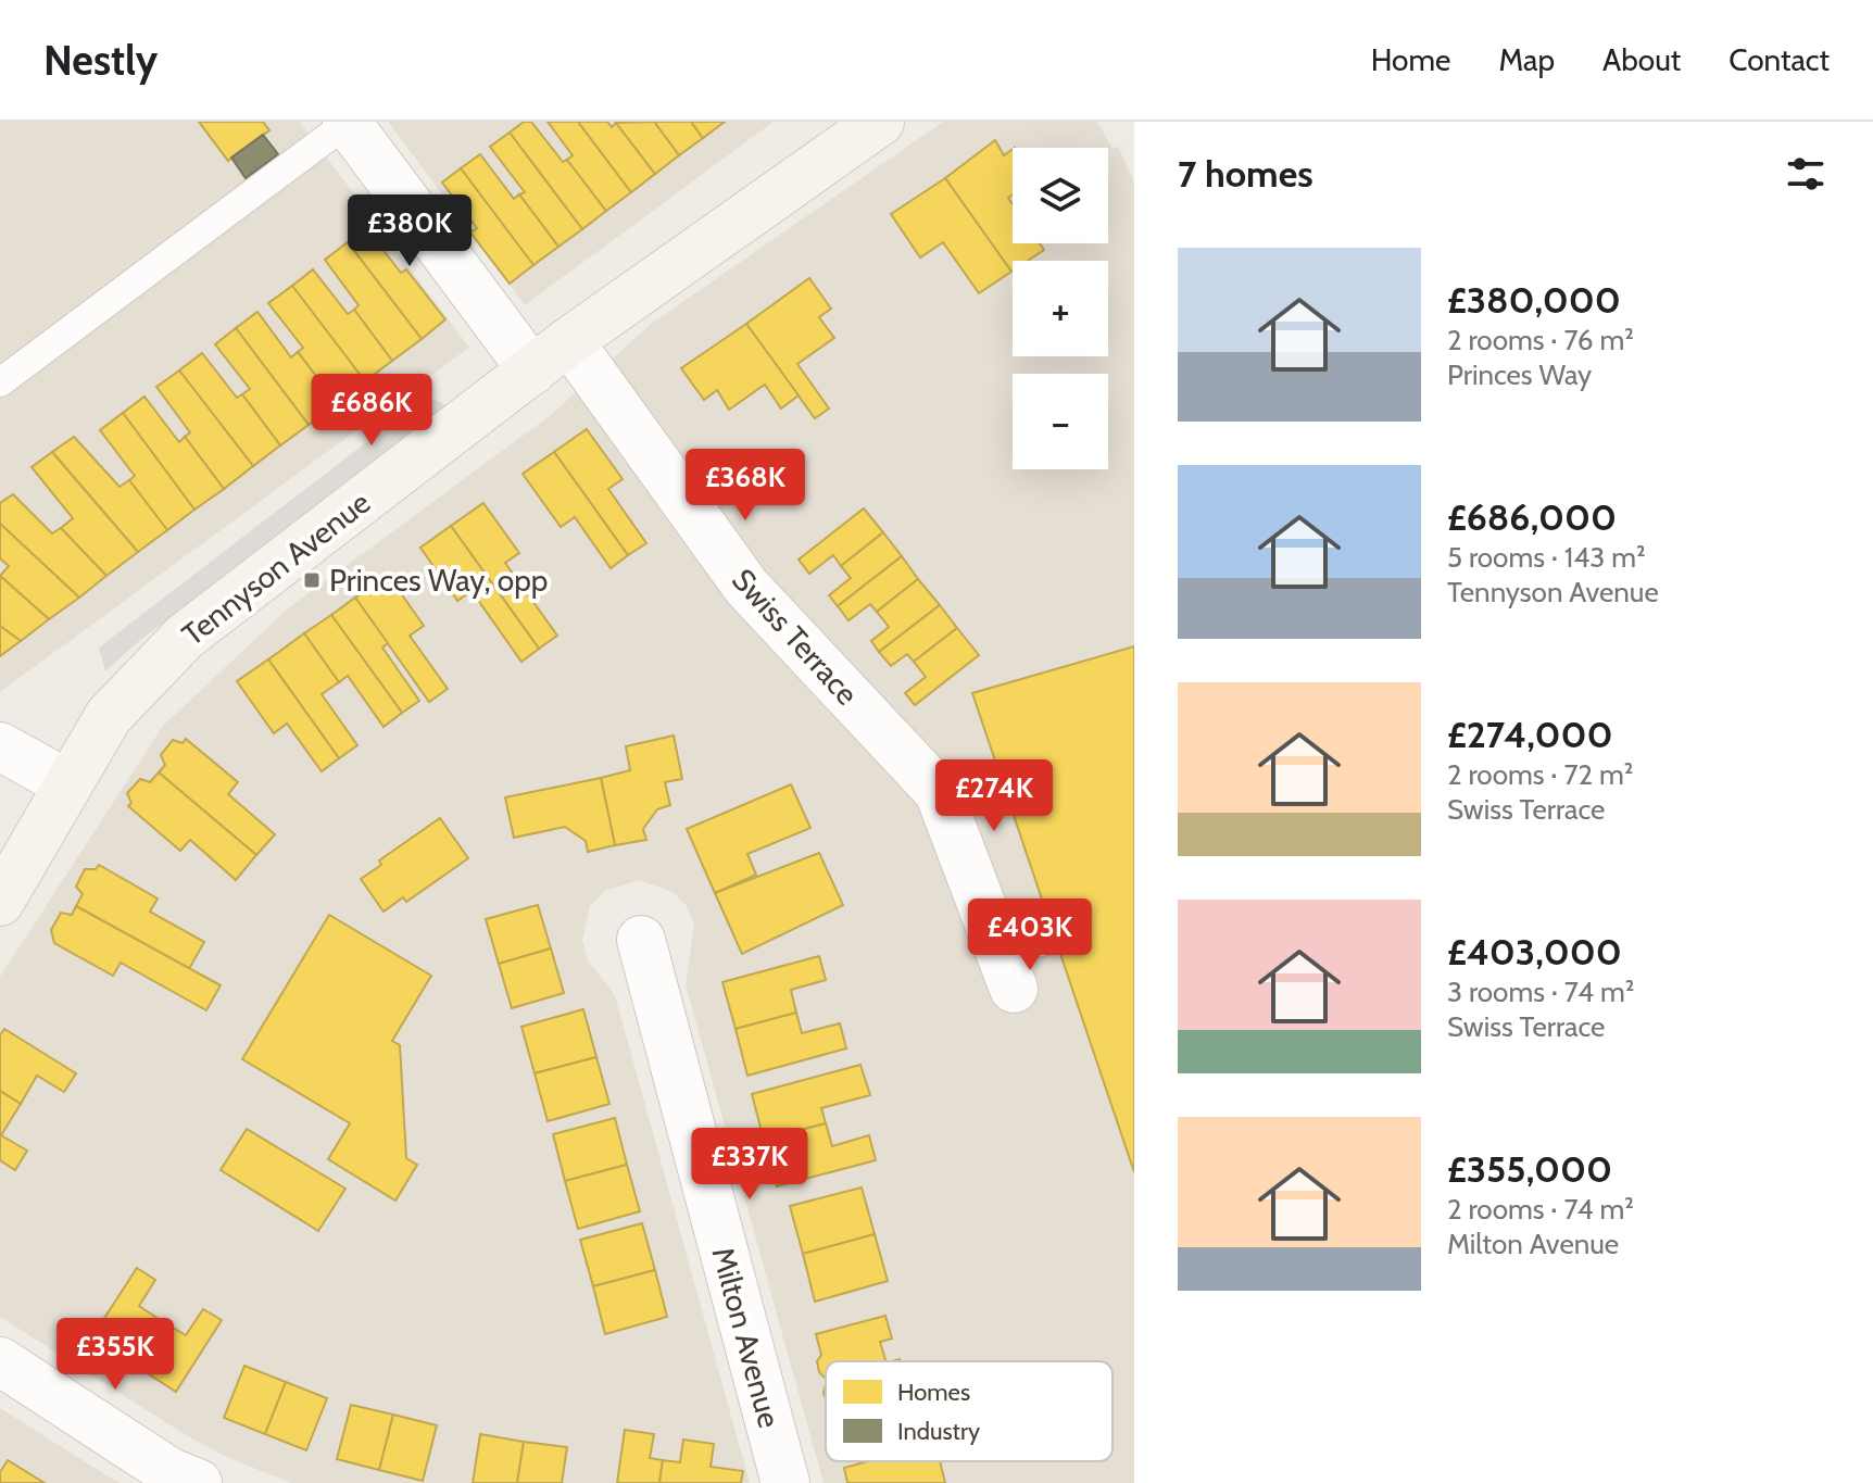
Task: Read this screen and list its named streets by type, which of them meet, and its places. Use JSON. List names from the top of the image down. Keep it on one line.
{"streets":{"main road":["Tennyson Avenue"],"street":["Swiss Terrace","Milton Avenue"]},"crossings":[["Tennyson Avenue","Swiss Terrace"]],"places":{"transit":["Princes Way, opp"]},"legend":["Homes","Industry"],"page":{"header":"Nestly","nav":["Home","Map","About","Contact"],"heading":"7 homes","map_buttons":["+","−"],"price":["£380K","£686K","£368K","£274K","£403K","£337K","£355K"],"list":[{"name":"£380,000","note":"2 rooms · 76 m² · Princes Way"},{"name":"£686,000","note":"5 rooms · 143 m² · Tennyson Avenue"},{"name":"£274,000","note":"2 rooms · 72 m² · Swiss Terrace"},{"name":"£403,000","note":"3 rooms · 74 m² · Swiss Terrace"},{"name":"£355,000","note":"2 rooms · 74 m² · Milton Avenue"}]}}
